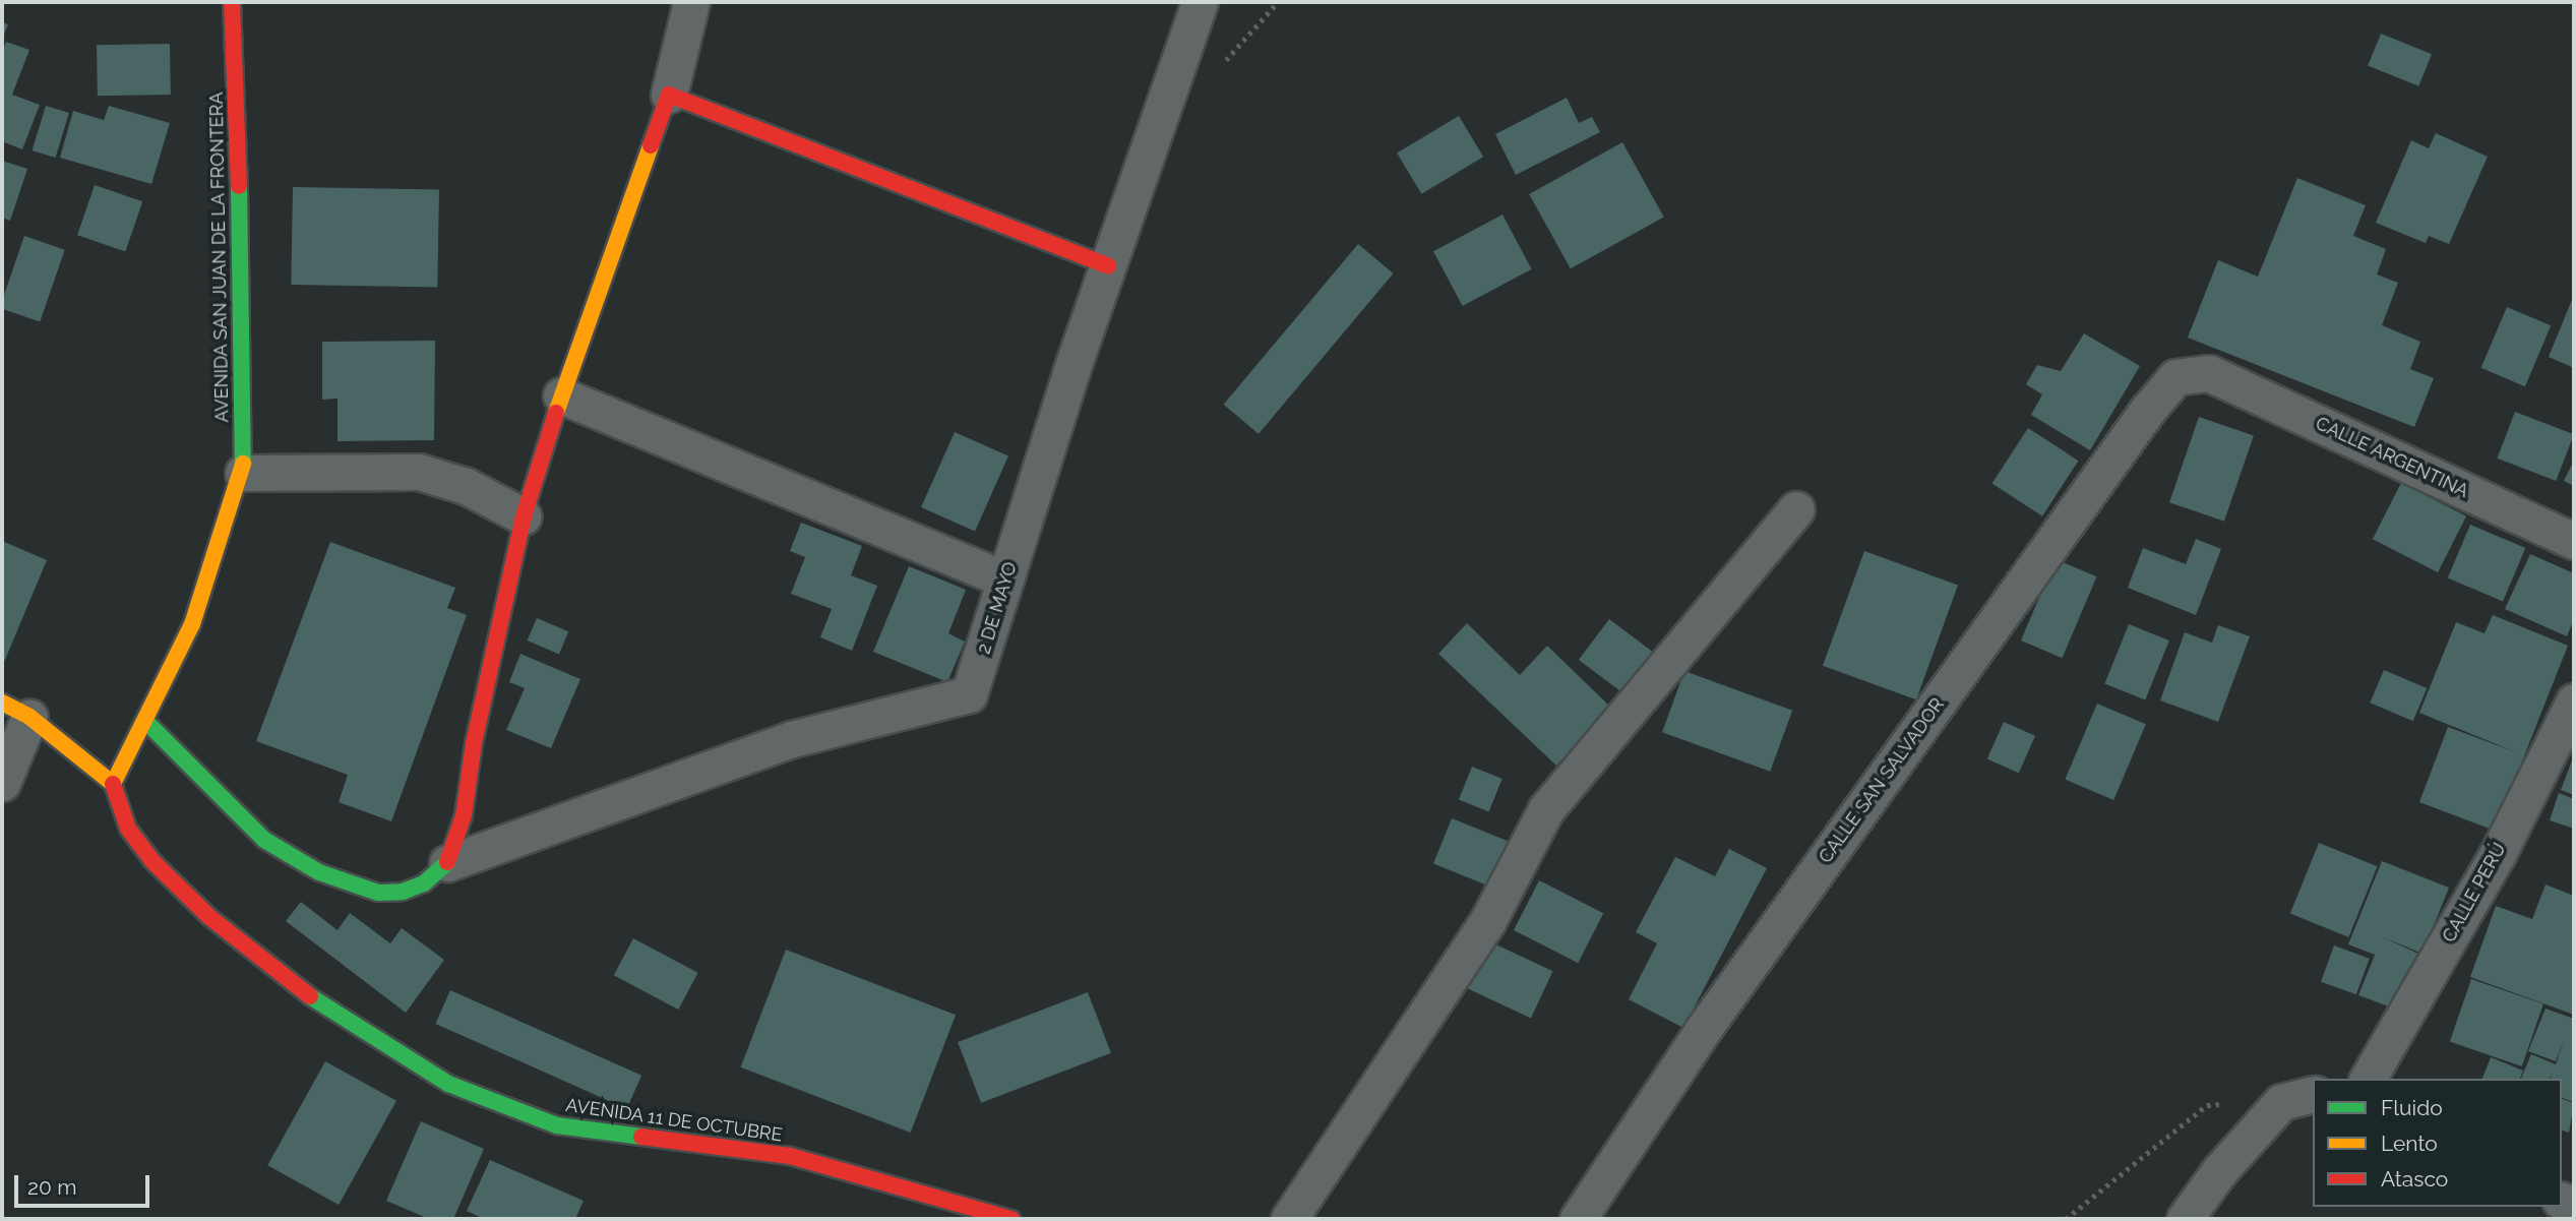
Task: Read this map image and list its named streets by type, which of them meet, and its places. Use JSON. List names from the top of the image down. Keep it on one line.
{"streets":{"street":["AVENIDA SAN JUAN DE LA FRONTERA","CALLE ARGENTINA","2 DE MAYO","CALLE SAN SALVADOR","CALLE PERÚ","AVENIDA 11 DE OCTUBRE"]},"crossings":[["AVENIDA SAN JUAN DE LA FRONTERA","AVENIDA 11 DE OCTUBRE"],["CALLE ARGENTINA","CALLE SAN SALVADOR"]],"legend":["Fluido","Lento","Atasco"],"scale_bar":"20 m"}
